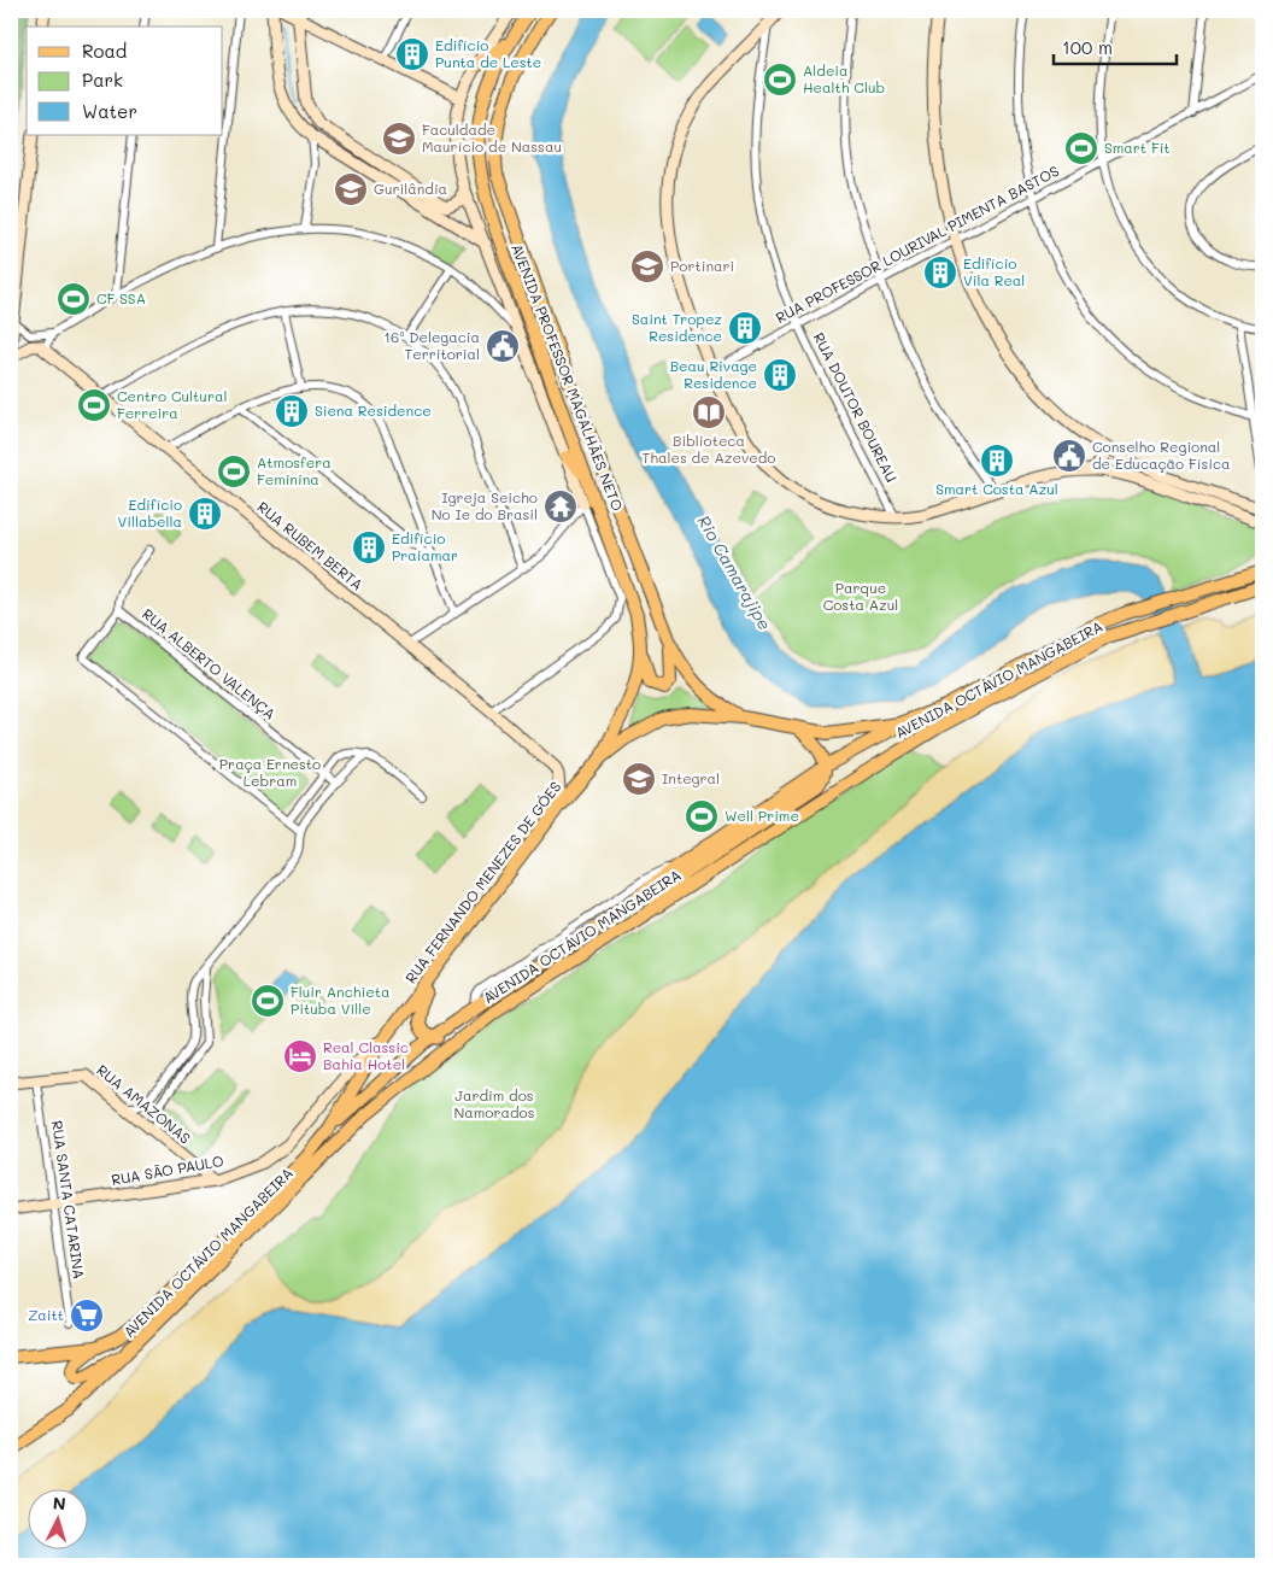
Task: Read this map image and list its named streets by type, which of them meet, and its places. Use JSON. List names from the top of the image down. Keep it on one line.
{"streets":{"main road":["AVENIDA PROFESSOR MAGALHÃES NETO","AVENIDA OCTÁVIO MANGABEIRA","RUA FERNANDO MENEZES DE GÓES"],"street":["RUA PROFESSOR LOURIVAL PIMENTA BASTOS","RUA DOUTOR BOUREAU","RUA RUBEM BERTA","RUA ALBERTO VALENÇA","RUA AMAZONAS","RUA SÃO PAULO","RUA SANTA CATARINA"]},"crossings":[["RUA PROFESSOR LOURIVAL PIMENTA BASTOS","RUA DOUTOR BOUREAU"],["AVENIDA PROFESSOR MAGALHÃES NETO","RUA RUBEM BERTA"],["AVENIDA PROFESSOR MAGALHÃES NETO","AVENIDA OCTÁVIO MANGABEIRA"],["AVENIDA PROFESSOR MAGALHÃES NETO","RUA FERNANDO MENEZES DE GÓES"],["RUA RUBEM BERTA","RUA FERNANDO MENEZES DE GÓES"],["AVENIDA OCTÁVIO MANGABEIRA","RUA FERNANDO MENEZES DE GÓES"],["RUA FERNANDO MENEZES DE GÓES","RUA SÃO PAULO"],["RUA AMAZONAS","RUA SÃO PAULO"],["RUA AMAZONAS","RUA SANTA CATARINA"],["RUA SÃO PAULO","RUA SANTA CATARINA"]],"water":["Rio Camarajipe"],"parks":["Parque Costa Azul","Praça Ernesto Lebram","Jardim dos Namorados"],"places":{"building":["Edifício Punta de Leste","Edifício Vila Real","Saint Tropez Residence","Beau Rivage Residence","Siena Residence","Smart Costa Azul","Edifício Villabella","Edifício Praiamar"],"sports":["Aldeia Health Club","Smart Fit","CF SSA","Centro Cultural Ferreira","Atmosfera Feminina","Well Prime","Fluir Anchieta Pituba Ville"],"school or university":["Faculdade Maurício de Nassau","Gurilândia","Portinari","Integral"],"public building":["16ª Delegacia Territorial","Conselho Regional de Educação Física"],"library":["Biblioteca Thales de Azevedo"],"temple":["Igreja Seicho No Ie do Brasil"],"hotel":["Real Classic Bahia Hotel"],"supermarket":["Zaitt"]},"legend":["Road","Park","Water"],"scale_bar":"100 m","north":"top"}
